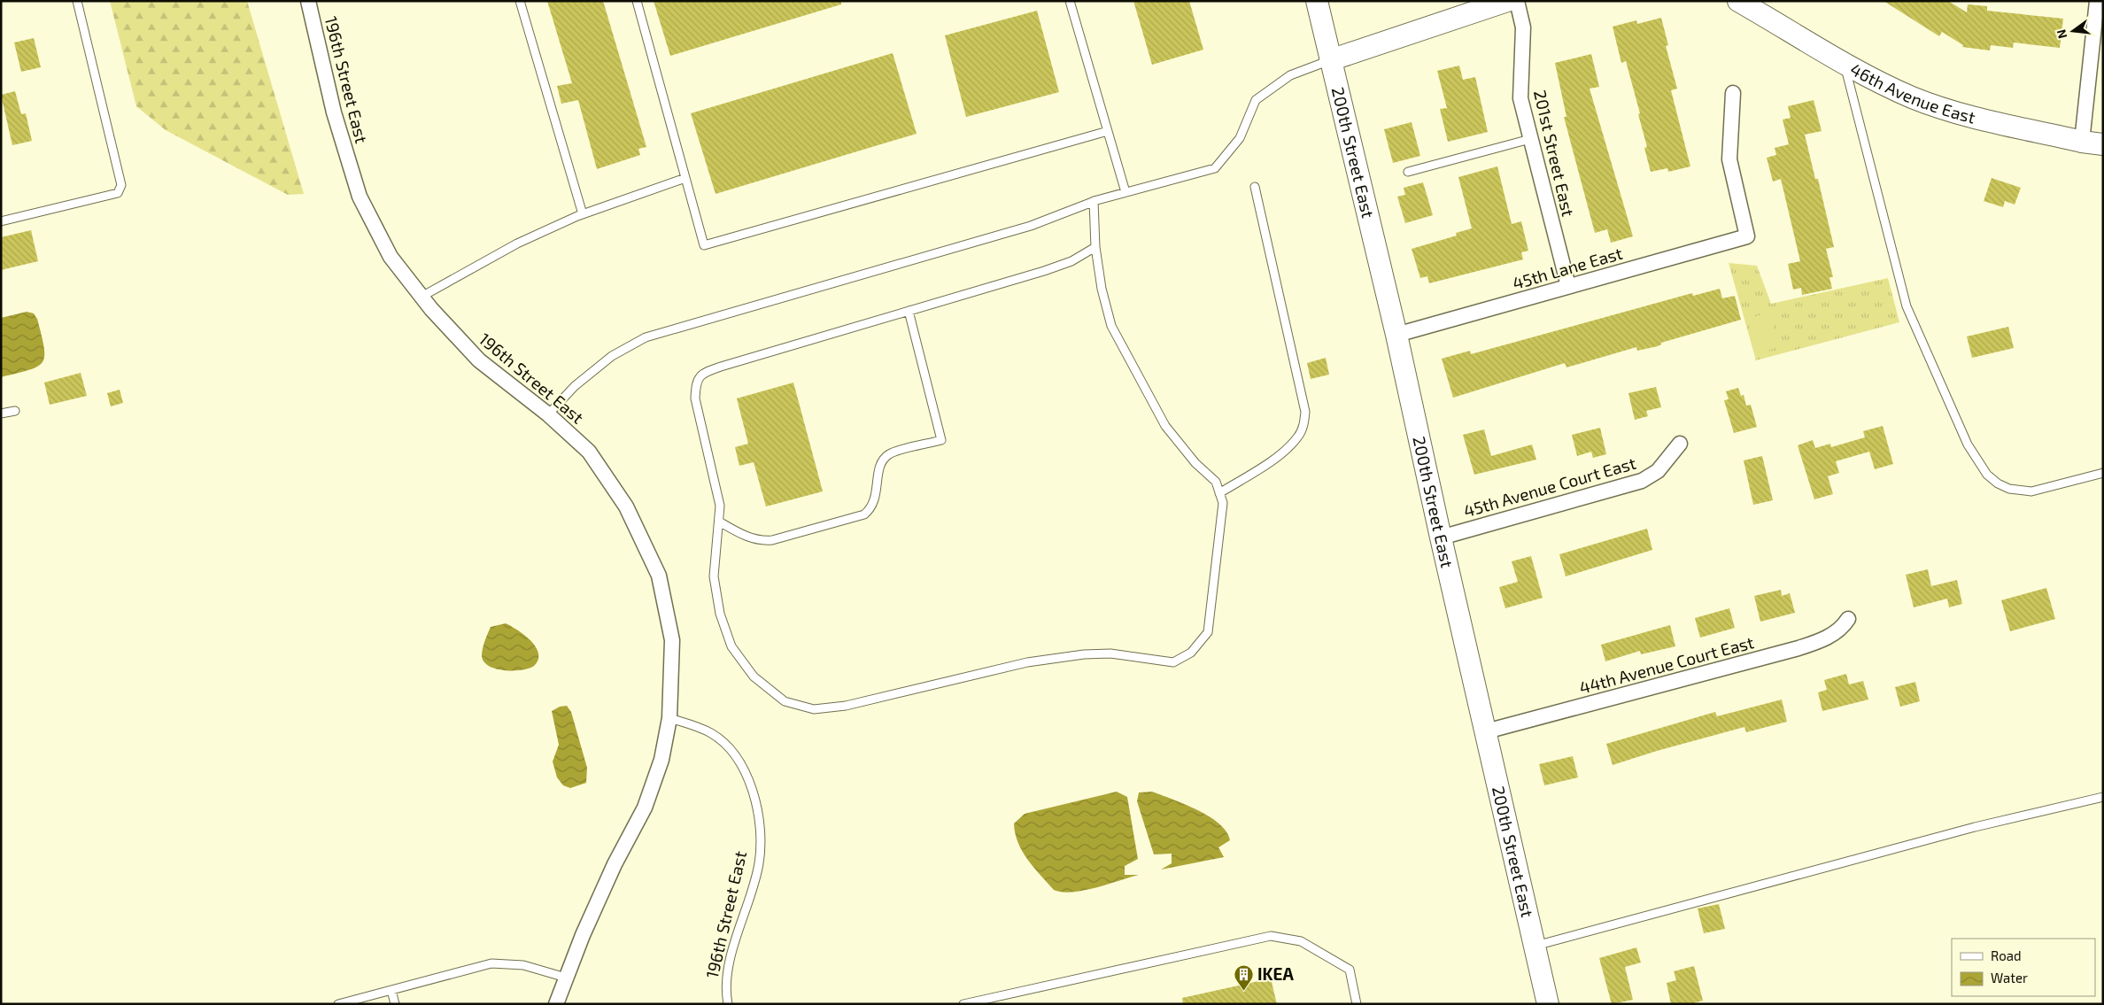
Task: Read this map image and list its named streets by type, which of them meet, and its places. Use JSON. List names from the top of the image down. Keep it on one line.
{"streets":{"street":["196th Street East","46th Avenue East","200th Street East","201st Street East","45th Lane East","45th Avenue Court East","44th Avenue Court East"]},"crossings":[["200th Street East","45th Lane East"],["200th Street East","45th Avenue Court East"],["200th Street East","44th Avenue Court East"],["201st Street East","45th Lane East"]],"places":{"building":["IKEA"]},"legend":["Road","Water"],"north":"left"}
